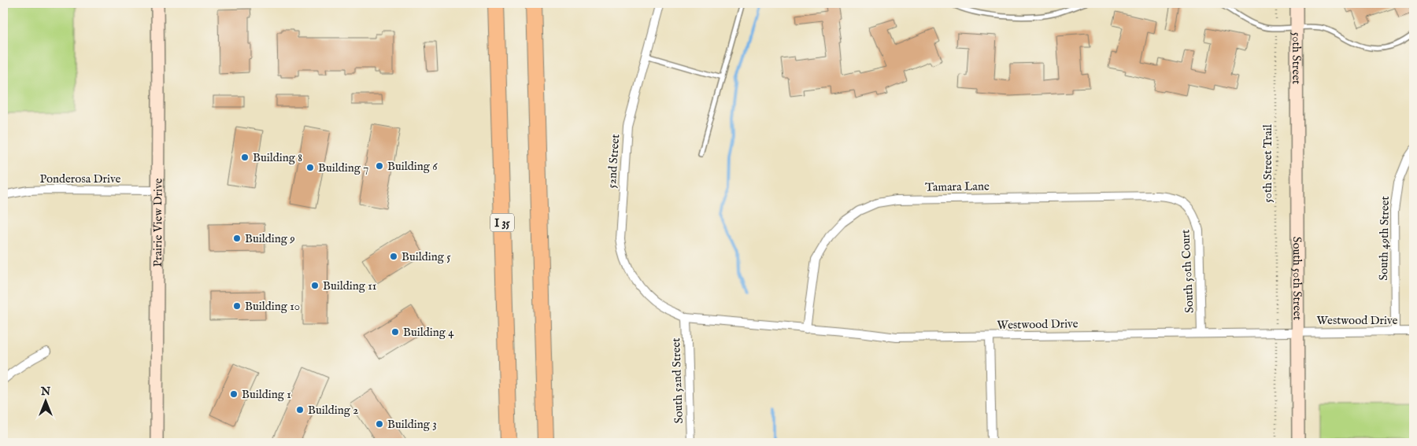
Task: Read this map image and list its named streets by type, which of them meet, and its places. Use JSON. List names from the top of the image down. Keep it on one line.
{"streets":{"highway":["I 35"],"main road":["50th Street","Prairie View Drive","South 50th Street"],"street":["52nd Street","Ponderosa Drive","Tamara Lane","South 49th Street","South 50th Court","Westwood Drive","South 52nd Street"],"path":["50th Street Trail"]},"crossings":[["50th Street","South 50th Street"],["52nd Street","Westwood Drive"],["Ponderosa Drive","Prairie View Drive"],["Tamara Lane","South 50th Court"],["Tamara Lane","Westwood Drive"],["South 49th Street","Westwood Drive"],["South 50th Court","Westwood Drive"],["South 50th Street","Westwood Drive"],["Westwood Drive","South 52nd Street"]],"places":["Building 8","Building 6","Building 7","Building 9","Building 5","Building 11","Building 10","Building 4","Building 1","Building 2","Building 3"],"north":"top"}
